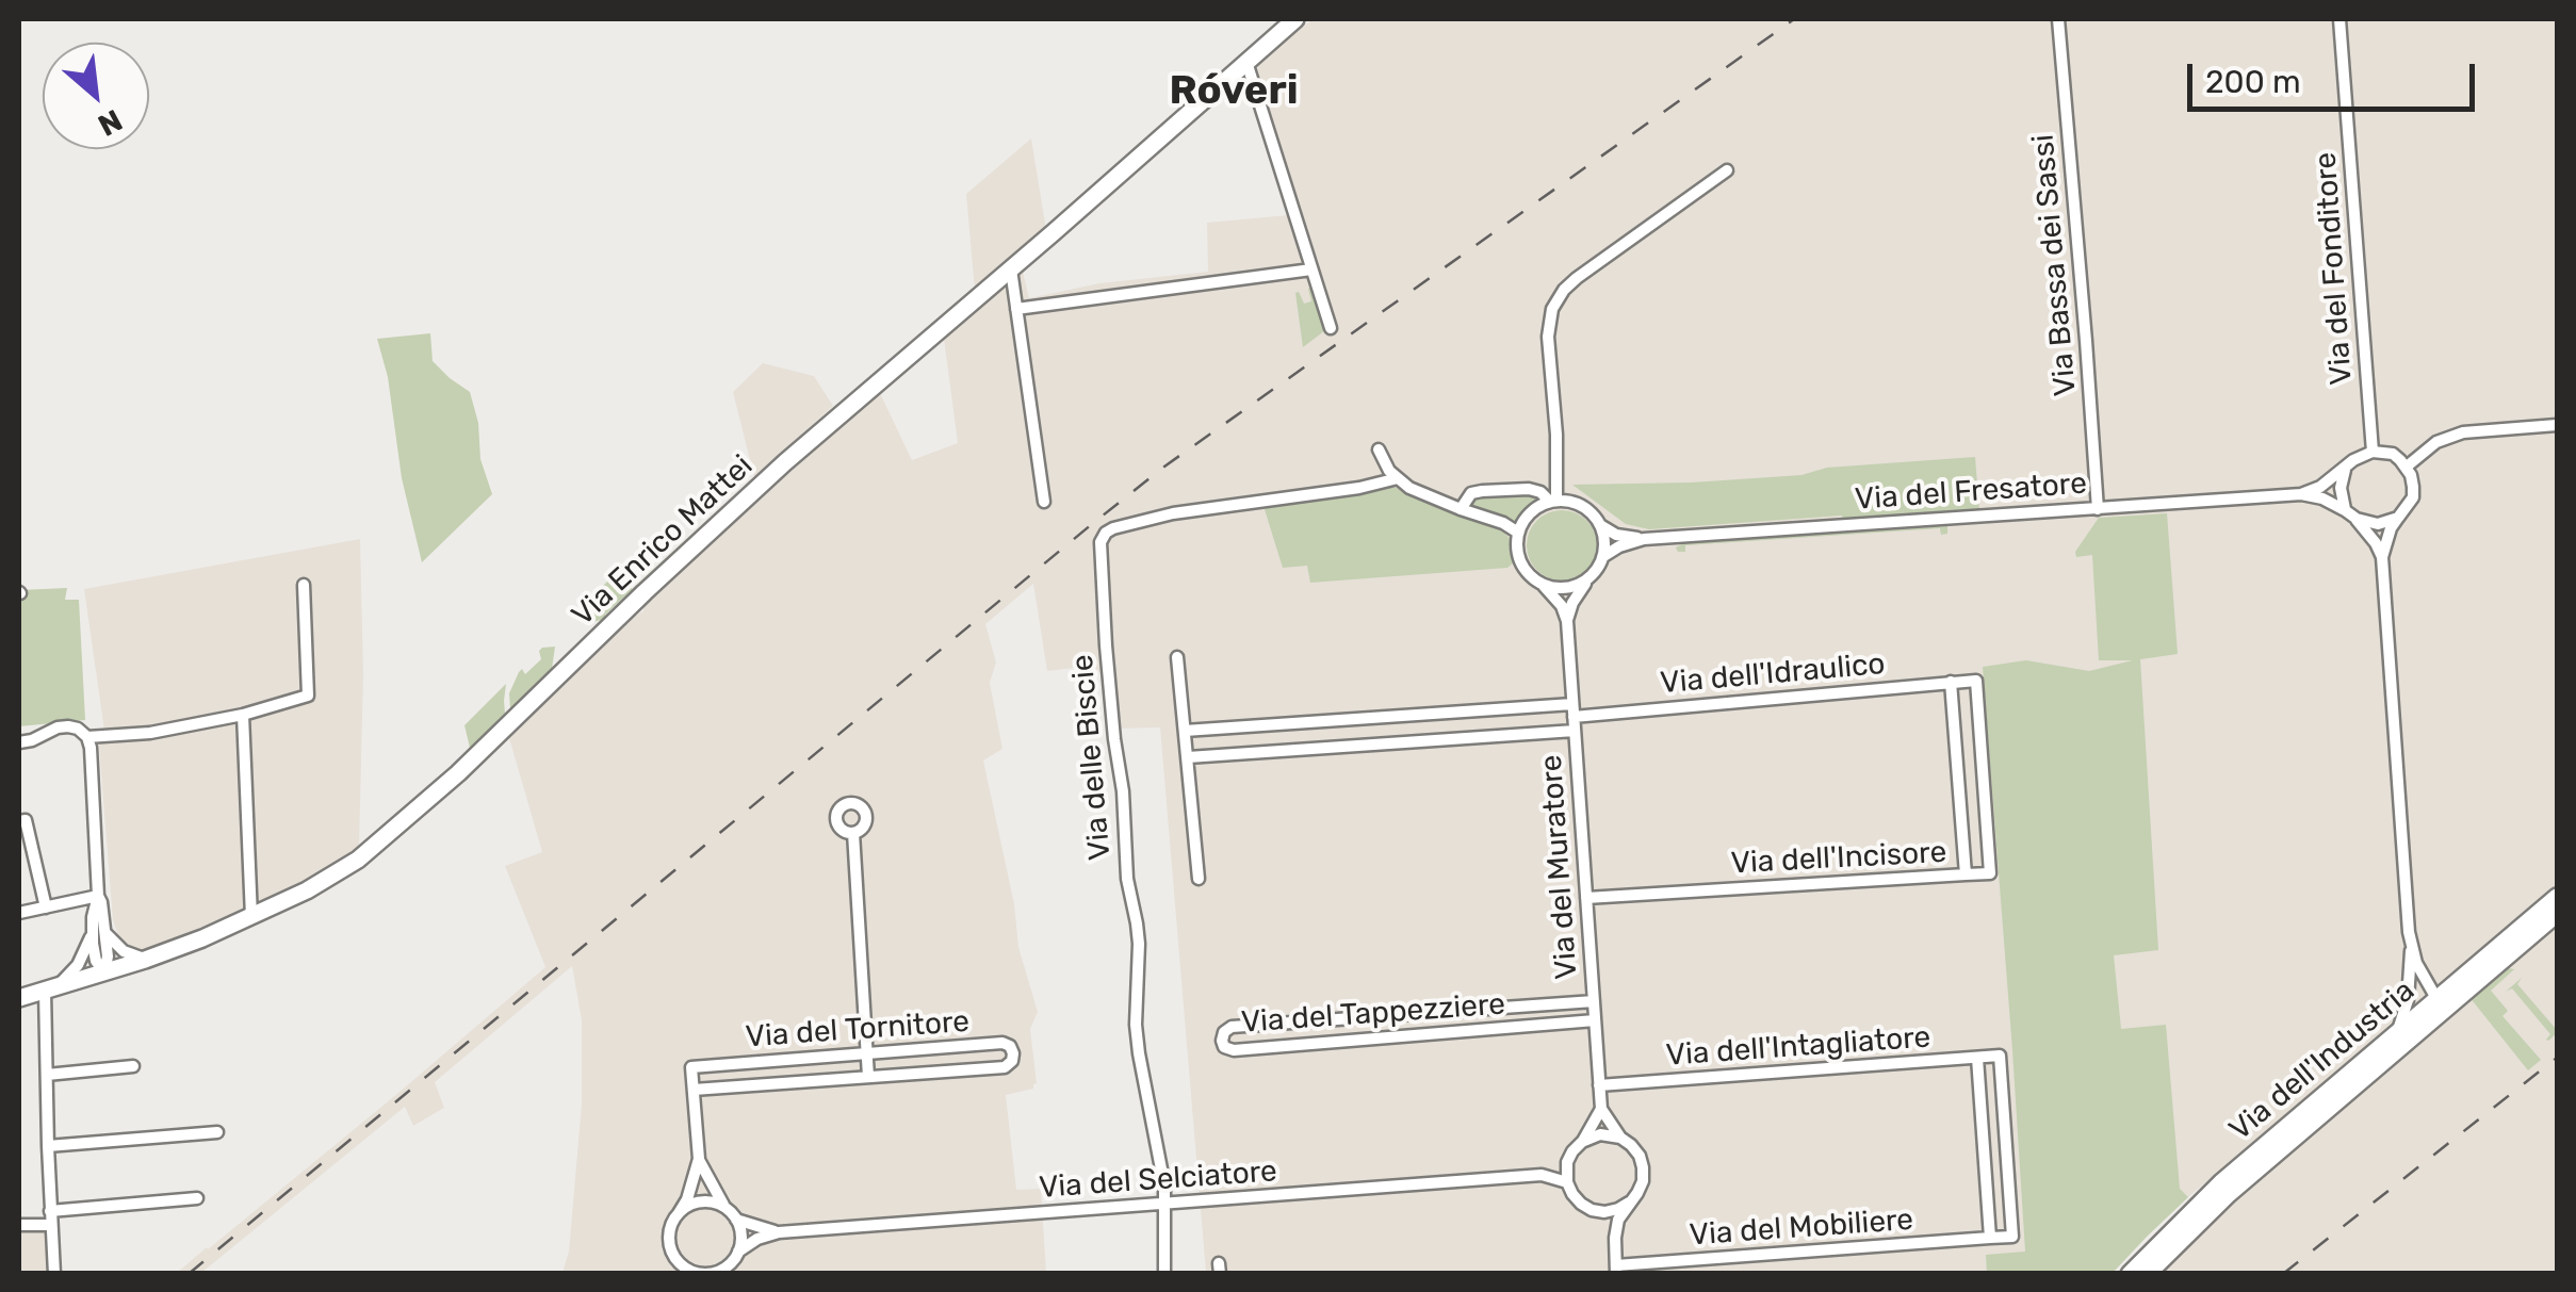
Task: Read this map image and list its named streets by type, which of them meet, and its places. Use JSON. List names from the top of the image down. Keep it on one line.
{"streets":{"main road":["Via Enrico Mattei","Via dell'Industria"],"street":["Via Bassa dei Sassi","Via del Fonditore","Via del Fresatore","Via dell'Idraulico","Via delle Biscie","Via dell'Incisore","Via del Muratore","Via del Tappezziere","Via del Tornitore","Via dell'Intagliatore","Via del Selciatore","Via del Mobiliere"]},"crossings":[["Via Bassa dei Sassi","Via del Fresatore"],["Via del Fonditore","Via del Fresatore"],["Via dell'Idraulico","Via dell'Incisore"],["Via dell'Idraulico","Via del Muratore"],["Via delle Biscie","Via del Selciatore"],["Via dell'Incisore","Via del Muratore"],["Via del Muratore","Via del Tappezziere"],["Via del Muratore","Via dell'Intagliatore"],["Via dell'Intagliatore","Via del Mobiliere"]],"districts":["Róveri"],"scale_bar":"200 m","north":"bottom right"}
